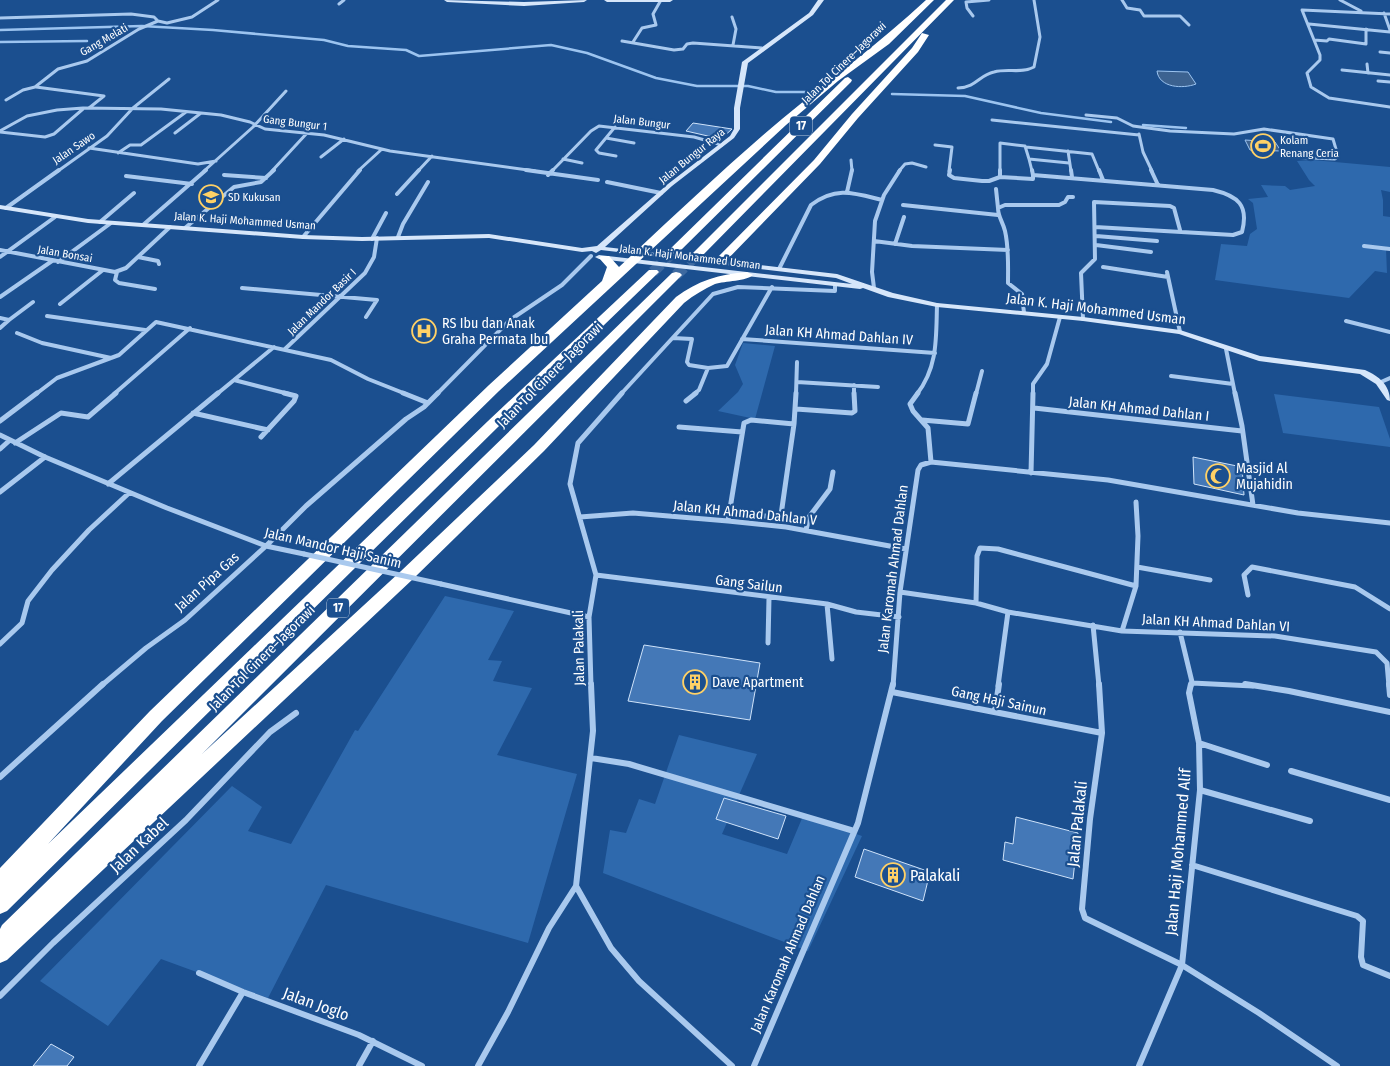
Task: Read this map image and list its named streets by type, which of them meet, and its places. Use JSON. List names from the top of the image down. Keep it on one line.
{"streets":{"highway":["Jalan Tol Cinere–Jagorawi","17"],"street":["Gang Melati","Jalan Bungur","Gang Bungur 1","Jalan Sawo","Jalan Bungur Raya","Jalan K. Haji Mohammed Usman","Jalan Bonsai","Jalan Mandor Basir I","Jalan KH Ahmad Dahlan IV","Jalan KH Ahmad Dahlan I","Jalan KH Ahmad Dahlan V","Jalan Mandor Haji Sanim","Jalan Karomah Ahmad Dahlan","Jalan Pipa Gas","Gang Sailun","Jalan KH Ahmad Dahlan VI","Jalan Palakali","Gang Haji Sainun","Jalan Kabel","Jalan Haji Mohammed Alif","Jalan Joglo"]},"crossings":[["Jalan Bungur","Gang Bungur 1"],["Jalan Bungur","Jalan Bungur Raya"],["Gang Bungur 1","Jalan Sawo"],["Jalan Sawo","Jalan K. Haji Mohammed Usman"],["Jalan Bungur Raya","Jalan K. Haji Mohammed Usman"],["Jalan K. Haji Mohammed Usman","Jalan Mandor Basir I"],["Jalan K. Haji Mohammed Usman","Jalan Pipa Gas"],["Jalan K. Haji Mohammed Usman","Jalan Palakali"],["Jalan KH Ahmad Dahlan IV","Jalan Palakali"],["Jalan KH Ahmad Dahlan V","Jalan Karomah Ahmad Dahlan"],["Jalan KH Ahmad Dahlan V","Jalan Palakali"],["Jalan Mandor Haji Sanim","Jalan Pipa Gas"],["Jalan Mandor Haji Sanim","Jalan Palakali"],["Jalan Karomah Ahmad Dahlan","Gang Sailun"],["Jalan Karomah Ahmad Dahlan","Jalan KH Ahmad Dahlan VI"],["Jalan Karomah Ahmad Dahlan","Gang Haji Sainun"],["Gang Sailun","Jalan Palakali"],["Jalan KH Ahmad Dahlan VI","Jalan Palakali"],["Jalan KH Ahmad Dahlan VI","Jalan Haji Mohammed Alif"],["Jalan Palakali","Gang Haji Sainun"],["Jalan Palakali","Jalan Haji Mohammed Alif"]],"places":{"sports":["Kolam Renang Ceria"],"school or university":["SD Kukusan"],"hospital":["RS Ibu dan Anak Graha Permata Ibu"],"mosque":["Masjid Al Mujahidin"],"building":["Dave Apartment","Palakali"]}}
